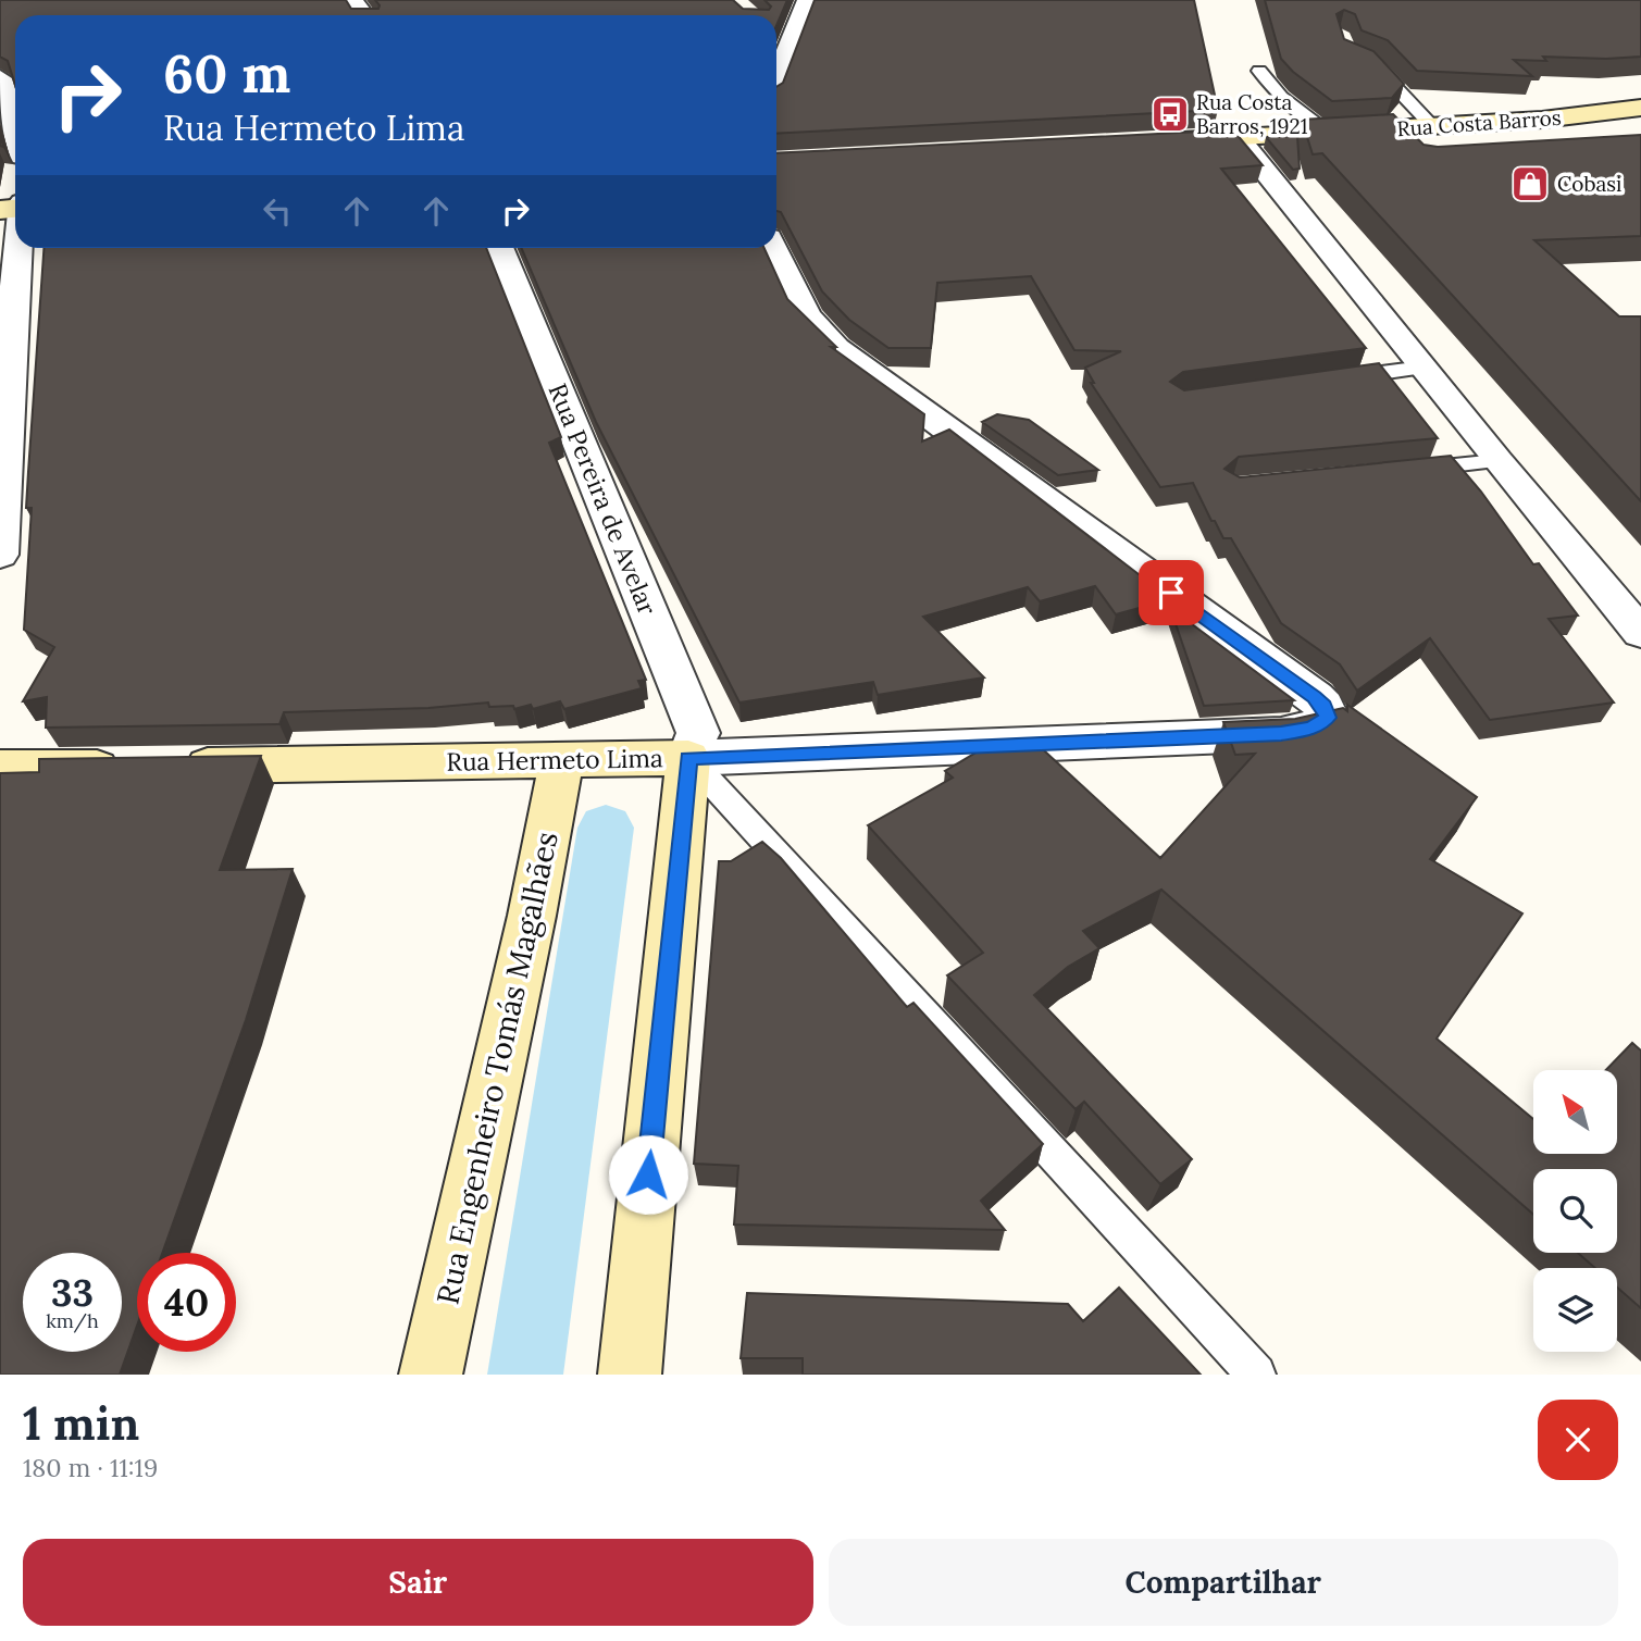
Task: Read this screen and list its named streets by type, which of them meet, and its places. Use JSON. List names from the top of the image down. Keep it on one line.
{"streets":{"street":["Rua Costa Barros","Rua Pereira de Avelar","Rua Hermeto Lima","Rua Engenheiro Tomás Magalhães"]},"crossings":[["Rua Pereira de Avelar","Rua Hermeto Lima"],["Rua Hermeto Lima","Rua Engenheiro Tomás Magalhães"]],"places":{"bus stop":["Rua Costa Barros, 1921"],"shop":["Cobasi"]},"north":"top left","page":{"turn":["60 m","Rua Hermeto Lima"],"speed":"33 km/h","limit":"40","heading":["1 min","180 m · 11:19"],"buttons":["Sair","Compartilhar"]}}
